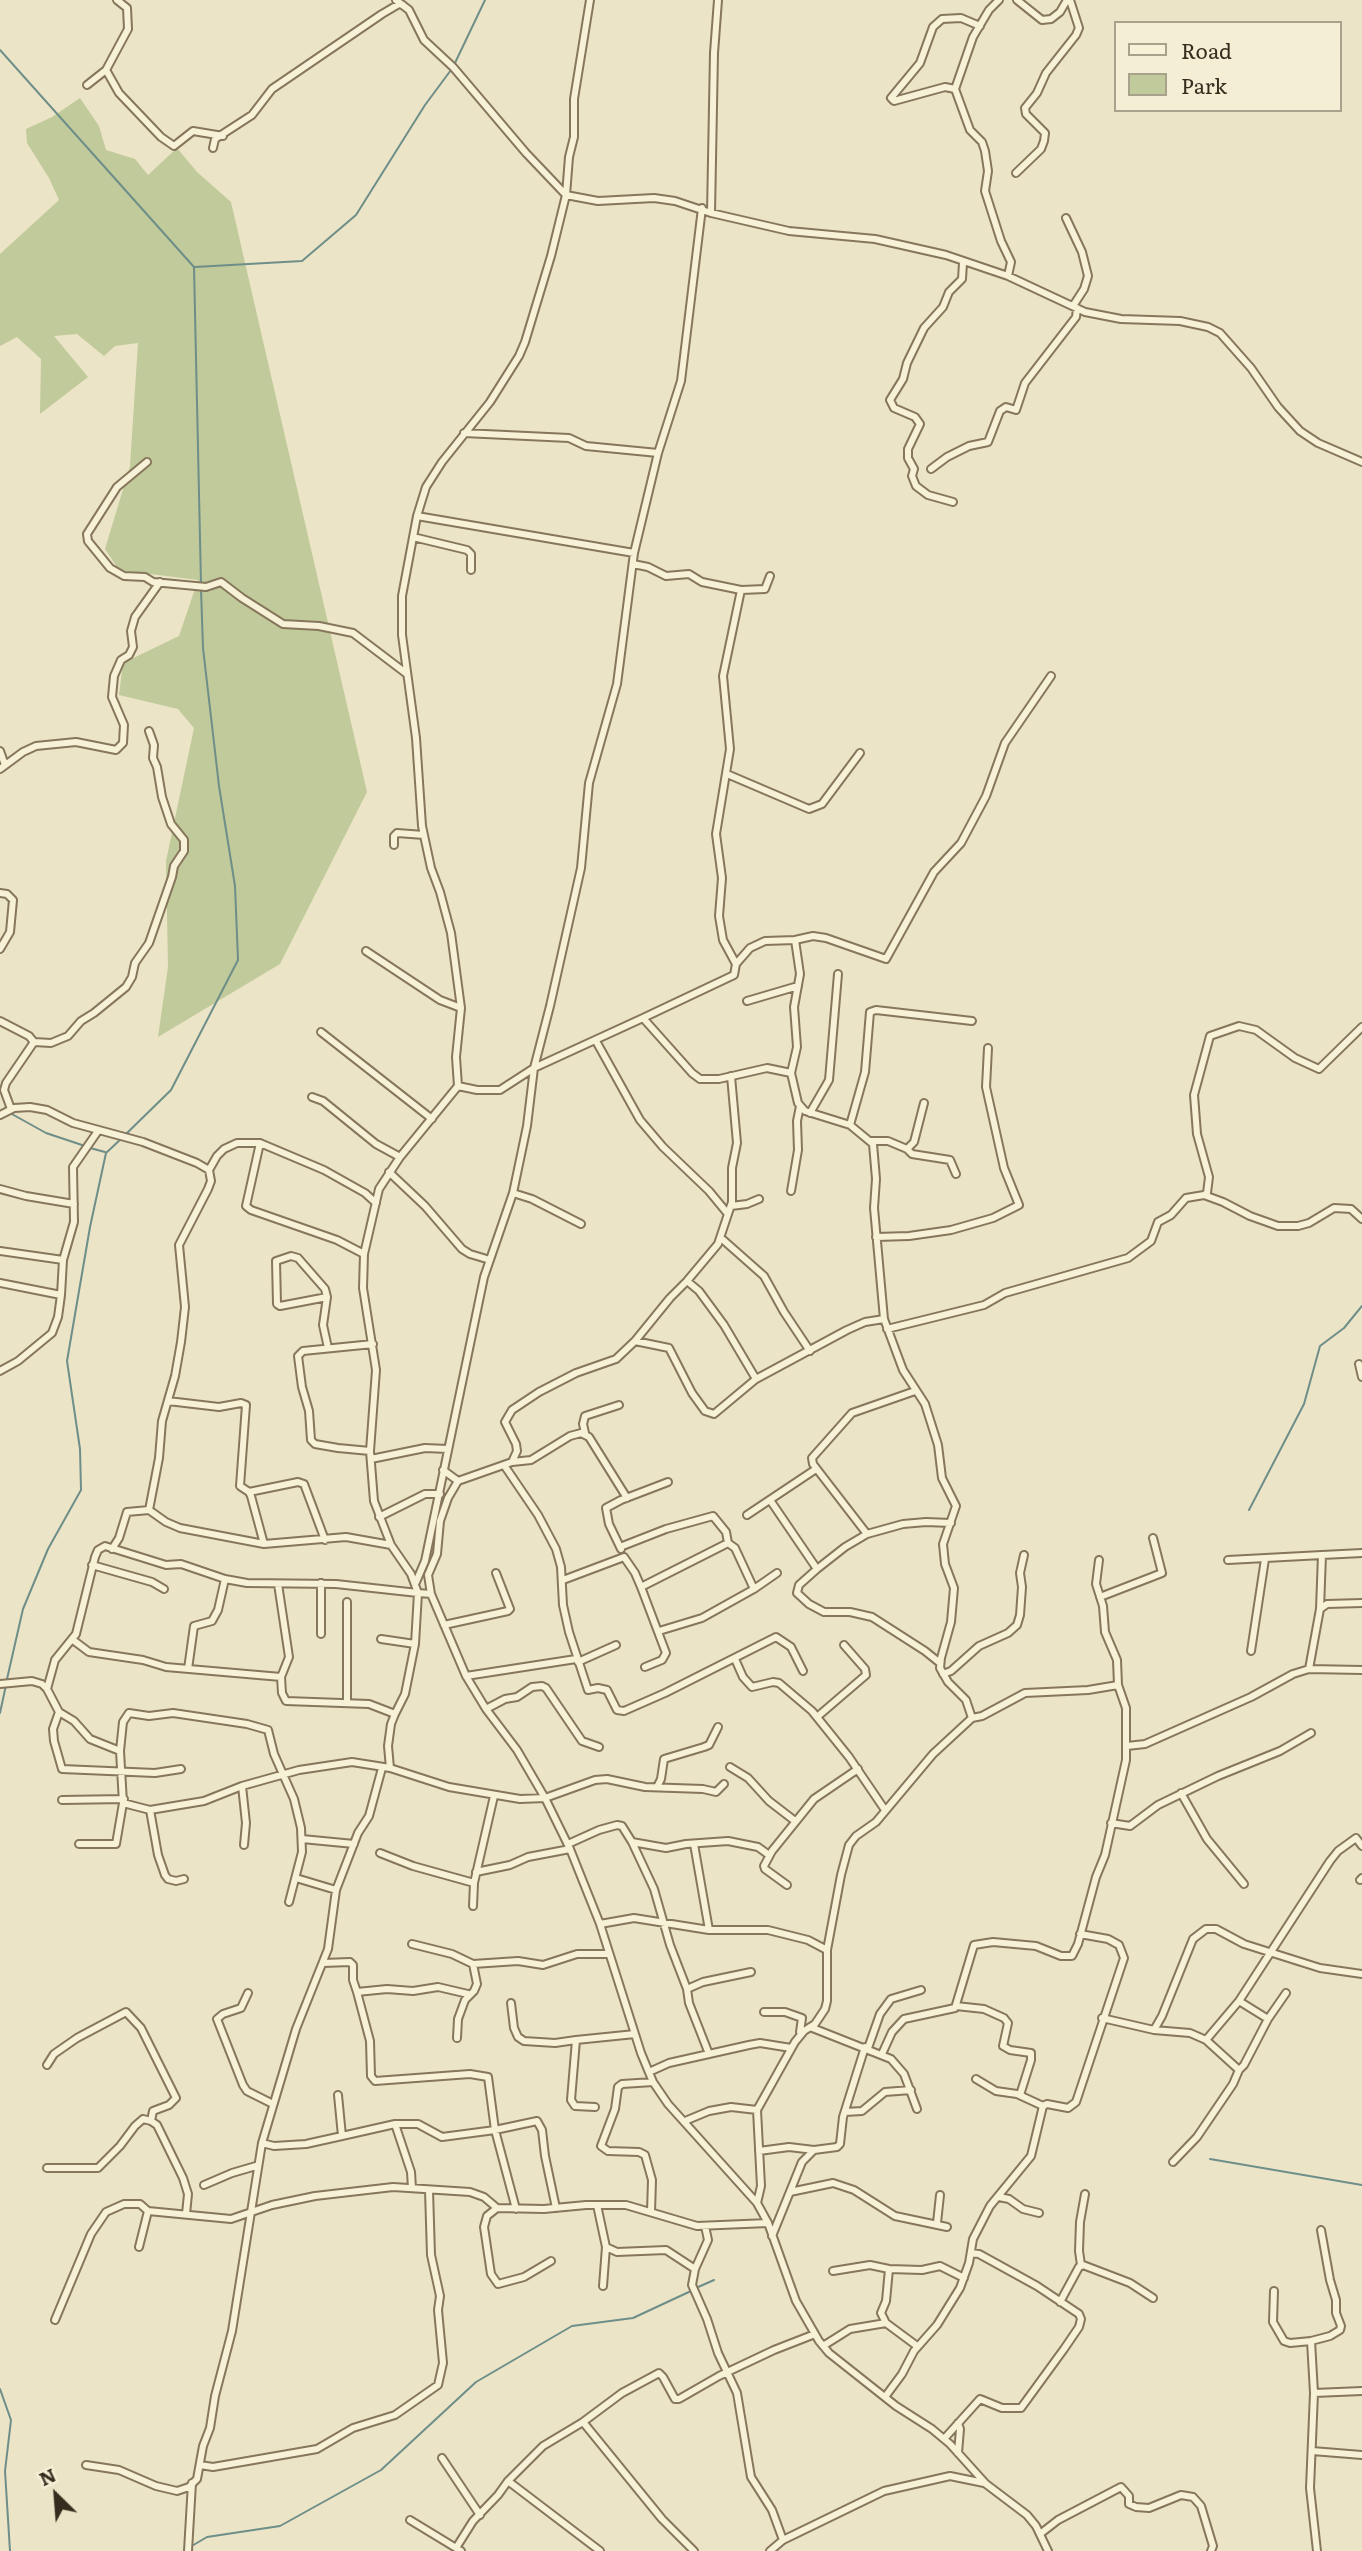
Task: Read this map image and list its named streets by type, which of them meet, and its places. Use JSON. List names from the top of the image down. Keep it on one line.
{"legend":["Road","Park"],"north":"top left"}
